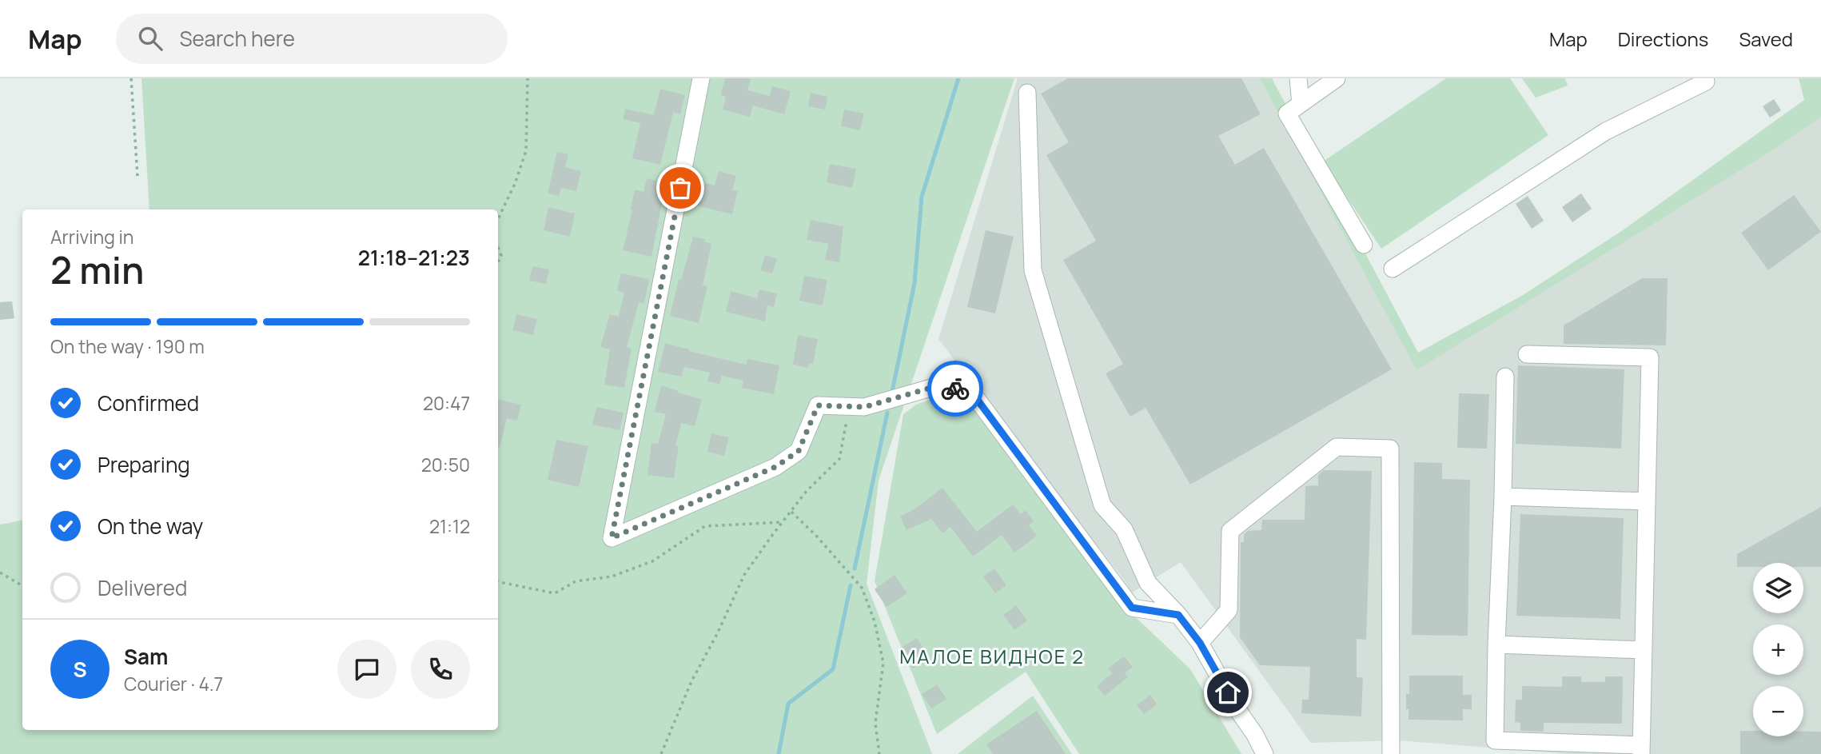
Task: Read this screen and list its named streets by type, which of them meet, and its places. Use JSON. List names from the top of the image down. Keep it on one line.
{"districts":["МАЛОЕ ВИДНОЕ 2"],"page":{"header":"Map","search":"Search here","nav":["Map","Directions","Saved"],"heading":["2 min","Arriving in","21:18–21:23"],"panel":["Sam","Courier · 4.7"],"bar":"On the way · 190 m","list":[["Confirmed","20:47"],["Preparing","20:50"],["On the way","21:12"],"Delivered"],"map_buttons":["+","−"],"round":"S"}}
